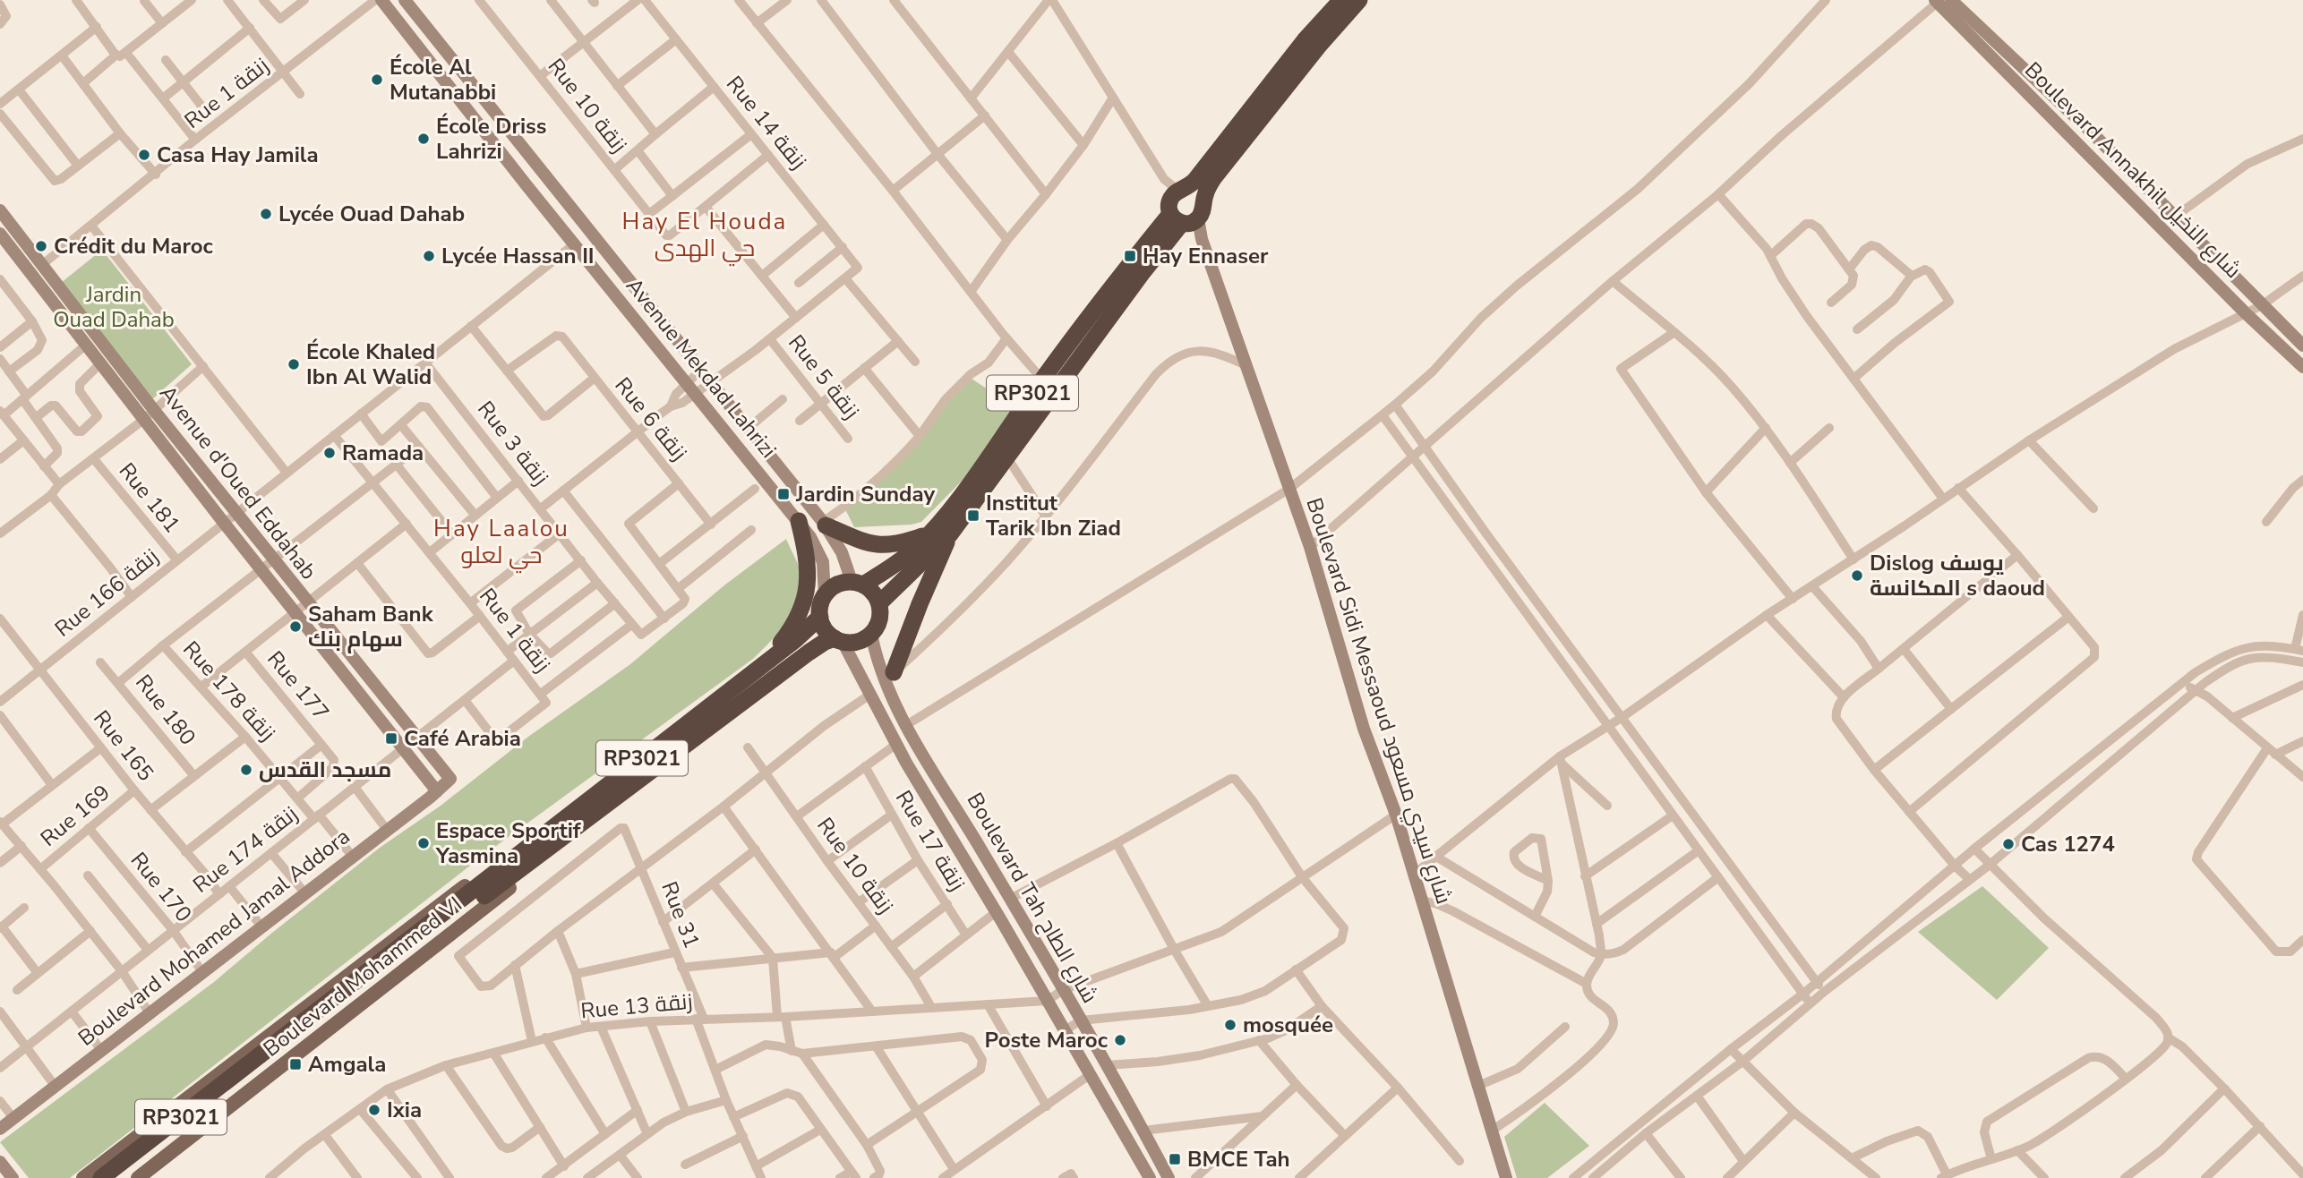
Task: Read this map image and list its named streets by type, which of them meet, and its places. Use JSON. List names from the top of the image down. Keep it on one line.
{"streets":{"highway":["RP3021"],"main road":["Boulevard Mohammed VI"],"street":["Rue 1 زنقة","Rue 10 زنقة","Rue 14 زنقة","Boulevard Annakhil شارع النخيل","Avenue Mekdad Lahrizi","Rue 5 زنقة","Rue 6 زنقة","Rue 3 زنقة","Avenue d'Oued Eddahab","Rue 181","Rue 166 زنقة","Rue 177","Rue 178 زنقة","Boulevard Sidi Messaoud شارع سيدي مسعود","Rue 180","Rue 165","Rue 169","Rue 17 زنقة","Rue 174 زنقة","Rue 170","Boulevard Tah شارع الطاح","Rue 31","Boulevard Mohamed Jamal Addora","Rue 13 زنقة"]},"crossings":[["Rue 1 زنقة","Avenue d'Oued Eddahab"],["Rue 1 زنقة","Rue 166 زنقة"],["Rue 1 زنقة","Rue 180"],["Rue 1 زنقة","Rue 174 زنقة"],["Rue 10 زنقة","Rue 13 زنقة"],["Avenue Mekdad Lahrizi","RP3021"],["Avenue Mekdad Lahrizi","Rue 166 زنقة"],["Avenue Mekdad Lahrizi","Boulevard Tah شارع الطاح"],["RP3021","Boulevard Sidi Messaoud شارع سيدي مسعود"],["RP3021","Boulevard Tah شارع الطاح"],["RP3021","Boulevard Mohammed VI"],["Rue 3 زنقة","Rue 166 زنقة"],["Avenue d'Oued Eddahab","Rue 166 زنقة"],["Avenue d'Oued Eddahab","Rue 180"],["Avenue d'Oued Eddahab","Rue 174 زنقة"],["Avenue d'Oued Eddahab","Boulevard Mohamed Jamal Addora"],["Rue 181","Rue 166 زنقة"],["Rue 166 زنقة","Rue 165"],["Rue 178 زنقة","Rue 180"],["Rue 178 زنقة","Rue 174 زنقة"],["Rue 178 زنقة","Boulevard Mohamed Jamal Addora"],["Rue 165","Rue 169"],["Rue 165","Rue 174 زنقة"],["Rue 169","Rue 170"],["Rue 174 زنقة","Rue 170"],["Rue 170","Boulevard Mohamed Jamal Addora"],["Boulevard Tah شارع الطاح","Rue 13 زنقة"],["Rue 31","Rue 13 زنقة"]],"districts":["Hay El Houda حي الهدى","Hay Laalou حي لعلو"],"parks":["Jardin Ouad Dahab"],"places":{"other":["École Al Mutanabbi","École Driss Lahrizi","Casa Hay Jamila","Lycée Ouad Dahab","Crédit du Maroc","Lycée Hassan II","École Khaled Ibn Al Walid","Ramada","Dislog يوسف المكانسة s daoud","Saham Bank سهام بنك","مسجد القدس","Espace Sportif Yasmina","Cas 1274","mosquée","Poste Maroc","Ixia"],"transit":["Hay Ennaser","Jardin Sunday","Institut Tarik Ibn Ziad","Café Arabia","Amgala","BMCE Tah"]}}
